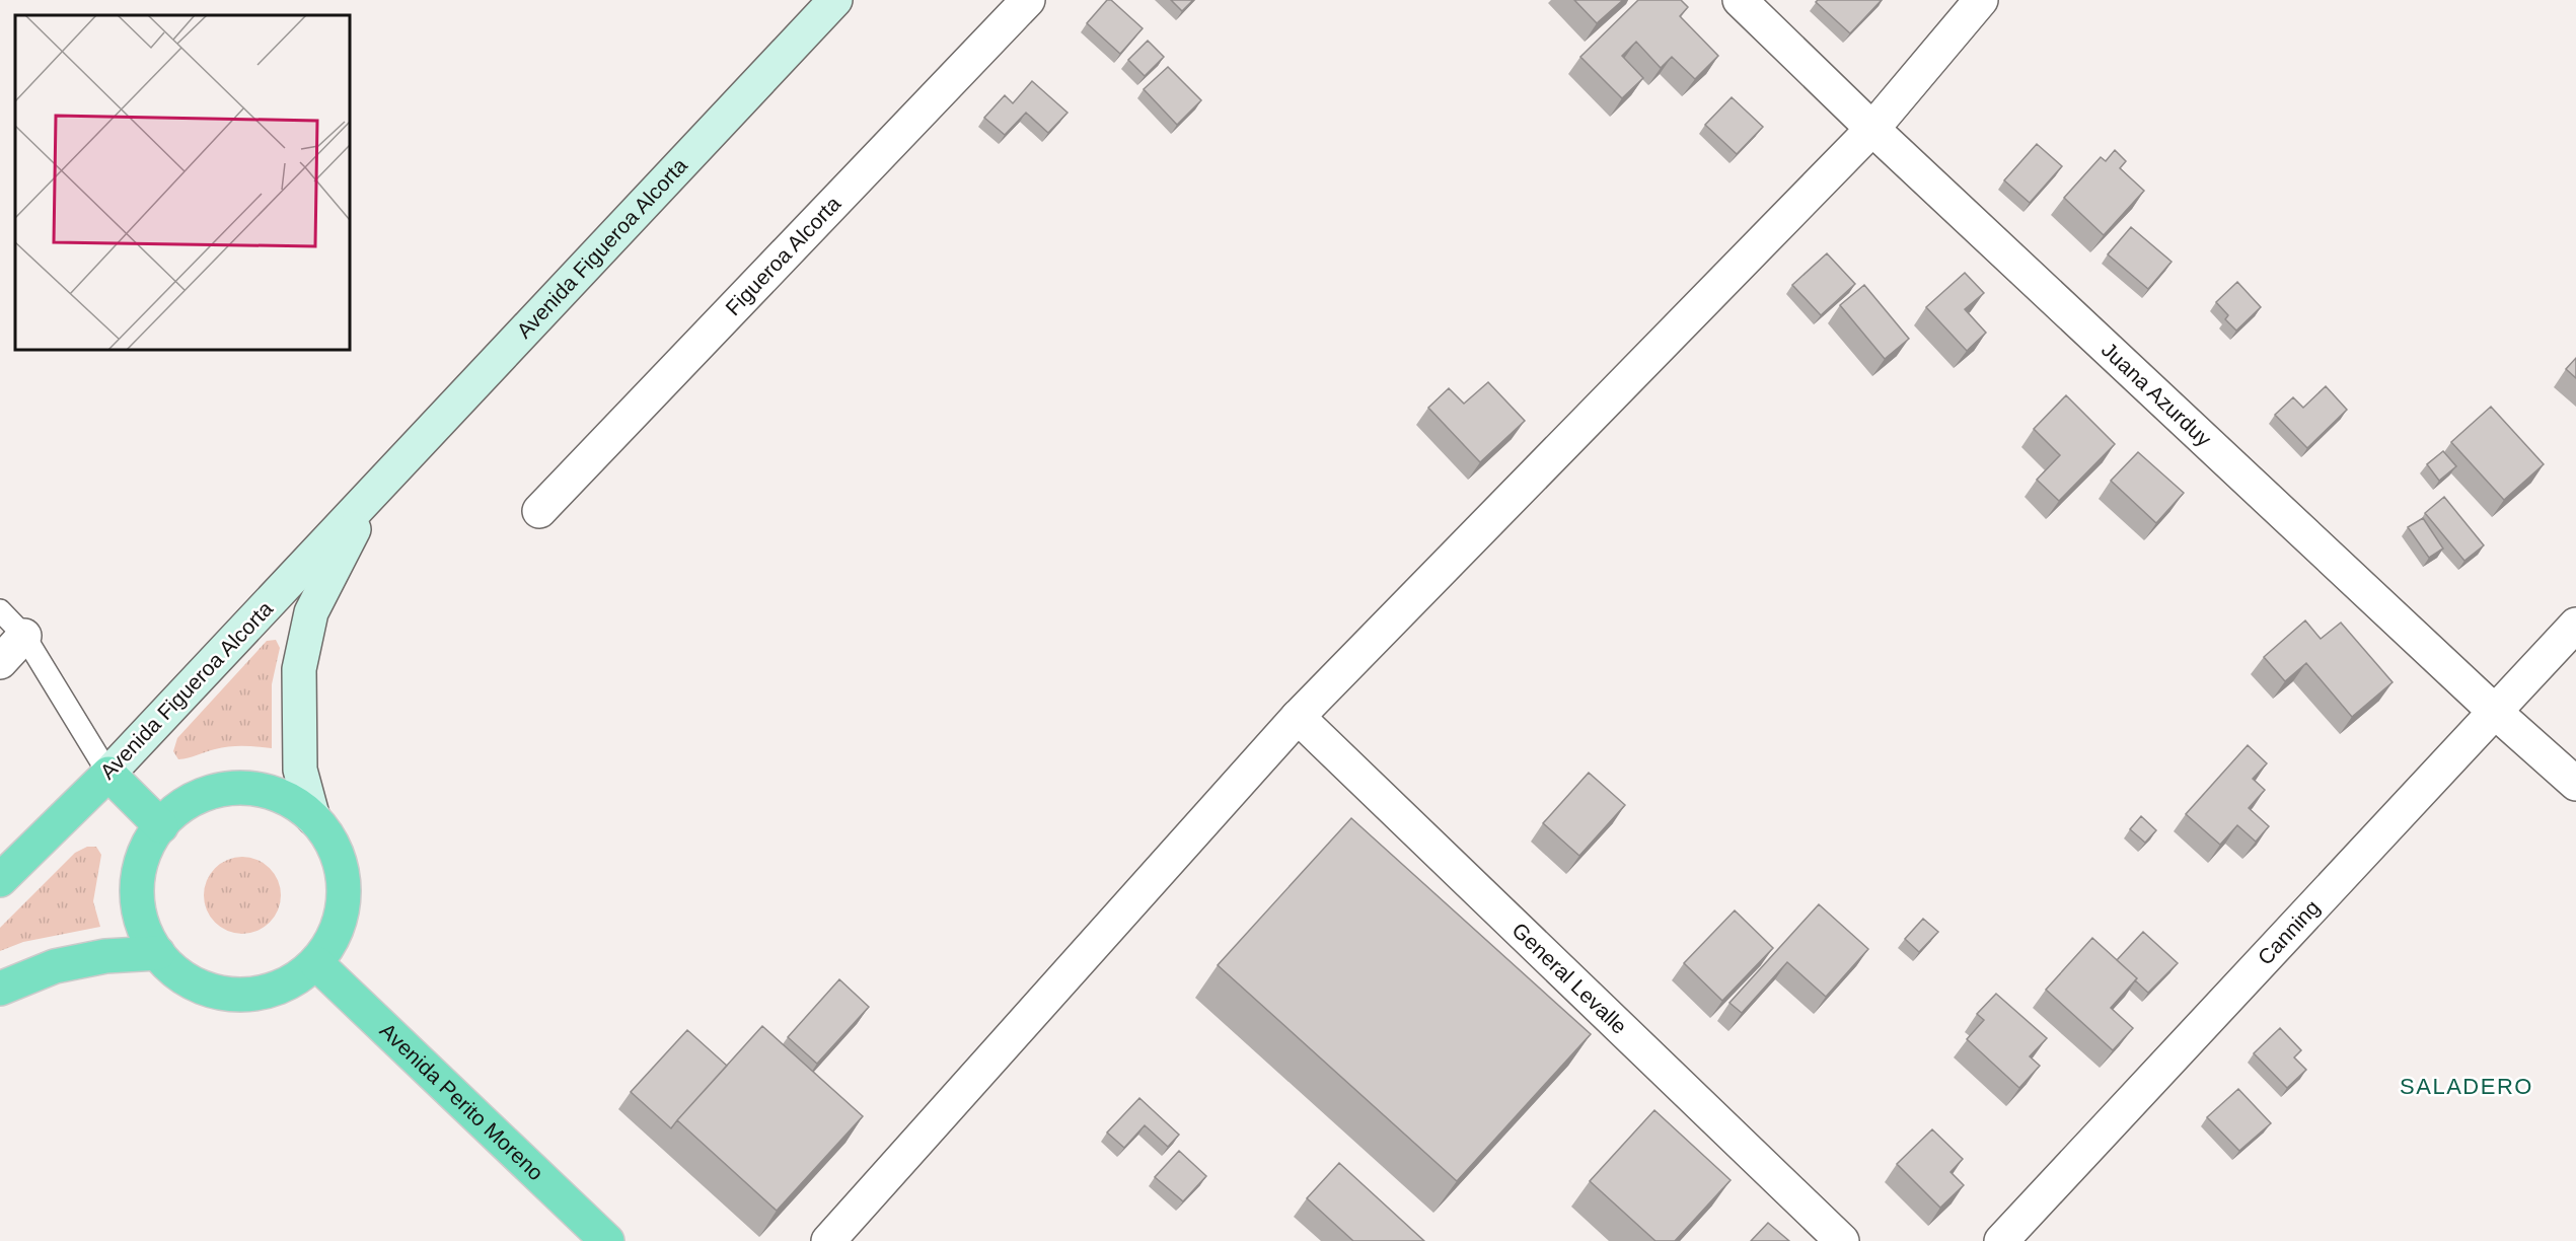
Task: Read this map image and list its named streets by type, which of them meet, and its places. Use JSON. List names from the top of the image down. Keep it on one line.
{"streets":{"highway":["Avenida Figueroa Alcorta","Avenida Perito Moreno"],"street":["Figueroa Alcorta","Juana Azurduy","Canning","General Levalle"]},"crossings":[["Avenida Figueroa Alcorta","Avenida Perito Moreno"],["Juana Azurduy","Canning"]],"districts":["SALADERO"]}
